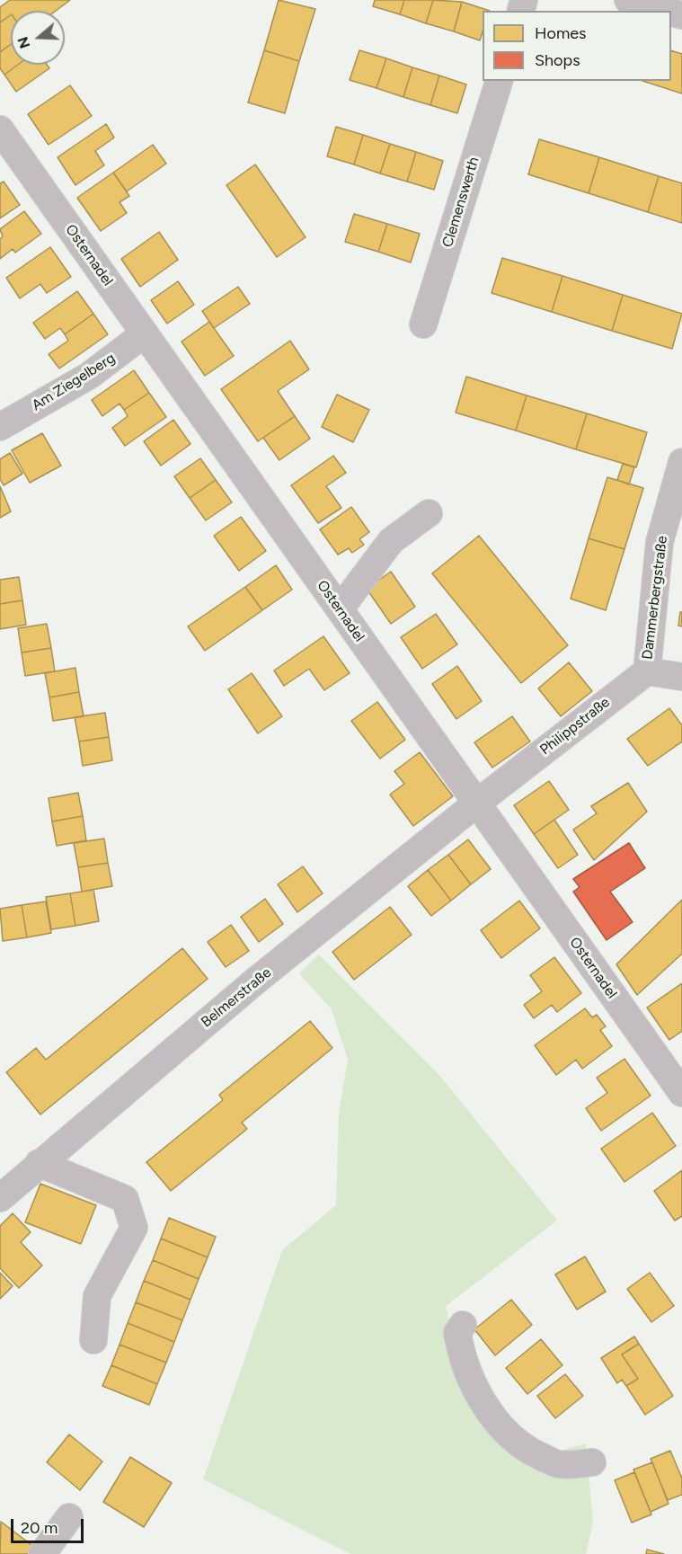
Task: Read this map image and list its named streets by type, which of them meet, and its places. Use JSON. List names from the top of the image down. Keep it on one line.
{"streets":{"street":["Clemenswerth","Osternadel","Am Ziegelberg","Dammerbergstraße","Philippstraße","Belmerstraße"]},"crossings":[["Osternadel","Am Ziegelberg"],["Osternadel","Philippstraße"],["Osternadel","Belmerstraße"],["Dammerbergstraße","Philippstraße"],["Philippstraße","Belmerstraße"]],"legend":["Homes","Shops"],"scale_bar":"20 m","north":"left"}
